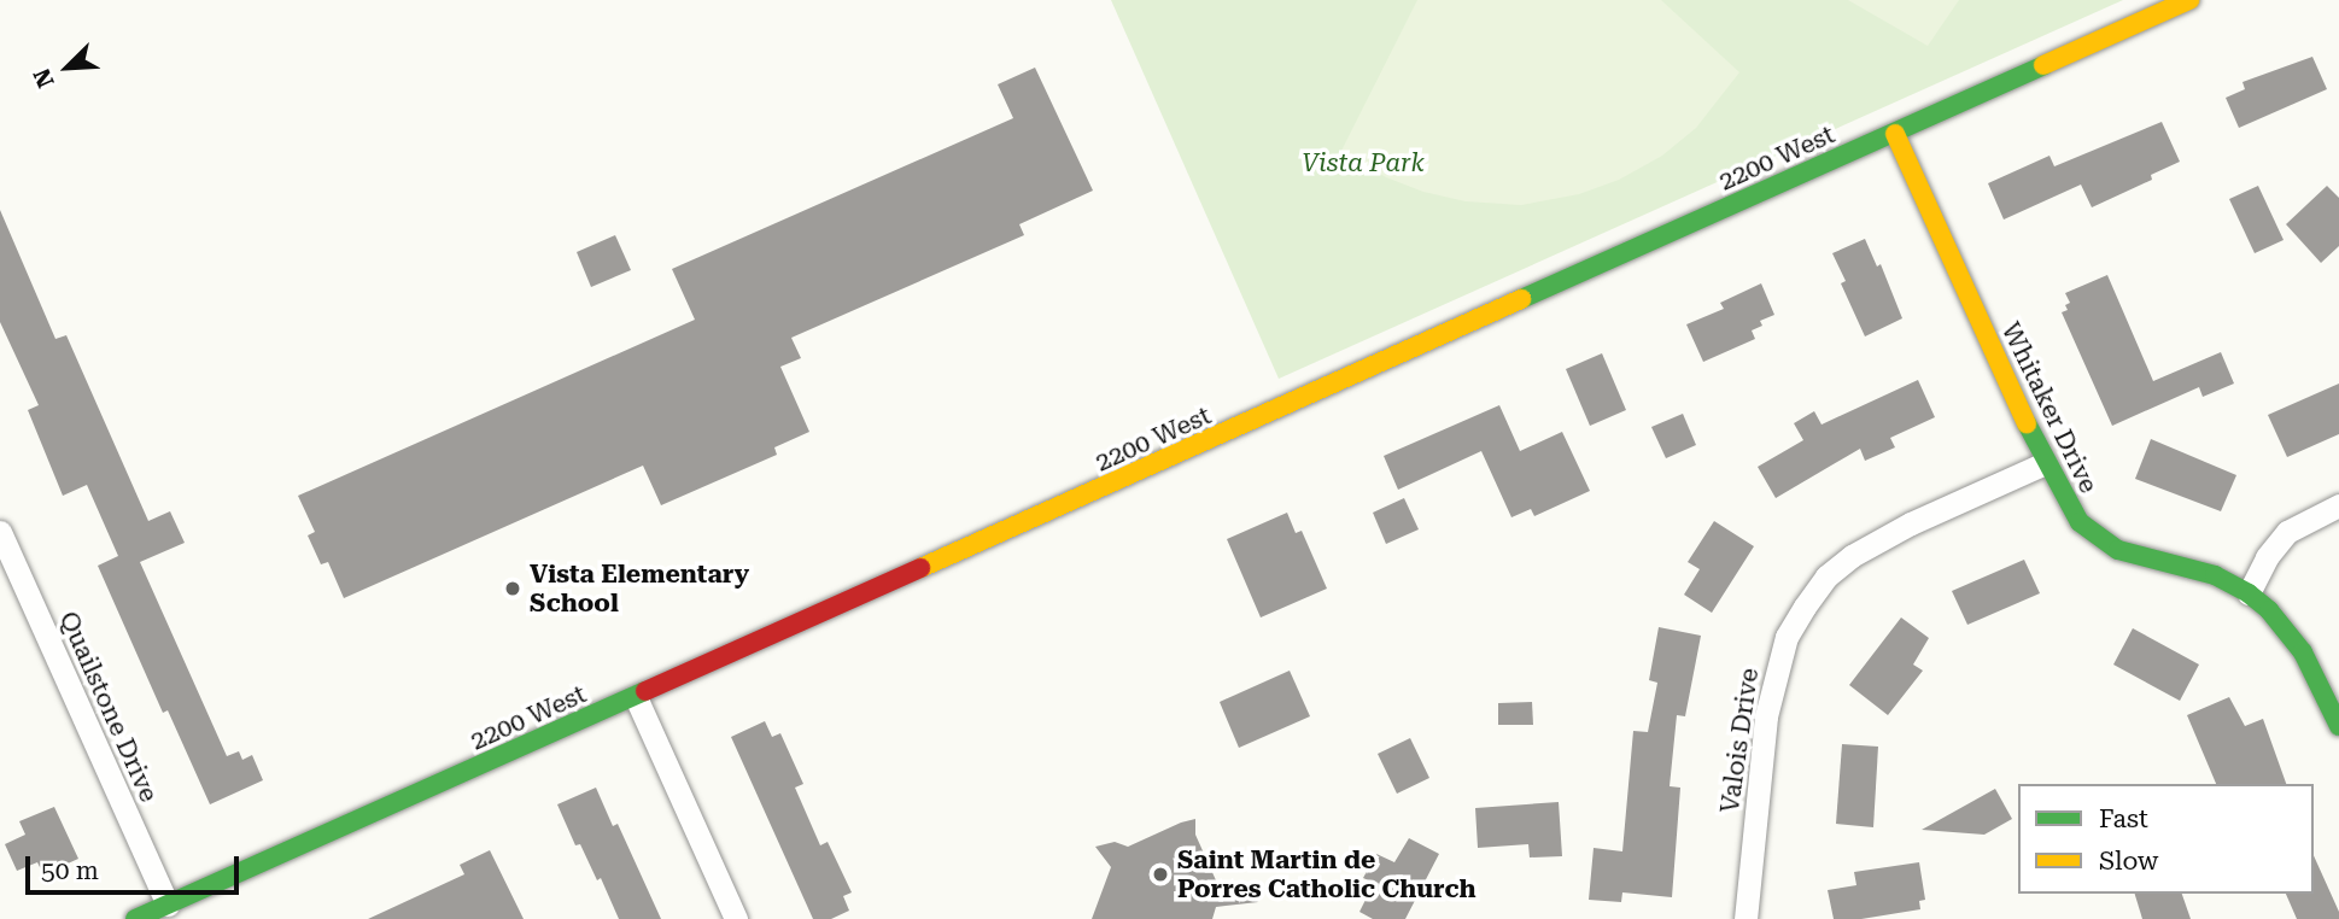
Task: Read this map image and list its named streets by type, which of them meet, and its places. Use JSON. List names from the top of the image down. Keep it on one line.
{"streets":{"street":["2200 West","Whitaker Drive","Quailstone Drive","Valois Drive"]},"crossings":[["2200 West","Whitaker Drive"],["2200 West","Quailstone Drive"],["Whitaker Drive","Valois Drive"]],"parks":["Vista Park"],"places":["Vista Elementary School","Saint Martin de Porres Catholic Church"],"legend":["Fast","Slow"],"scale_bar":"50 m","north":"bottom left"}
